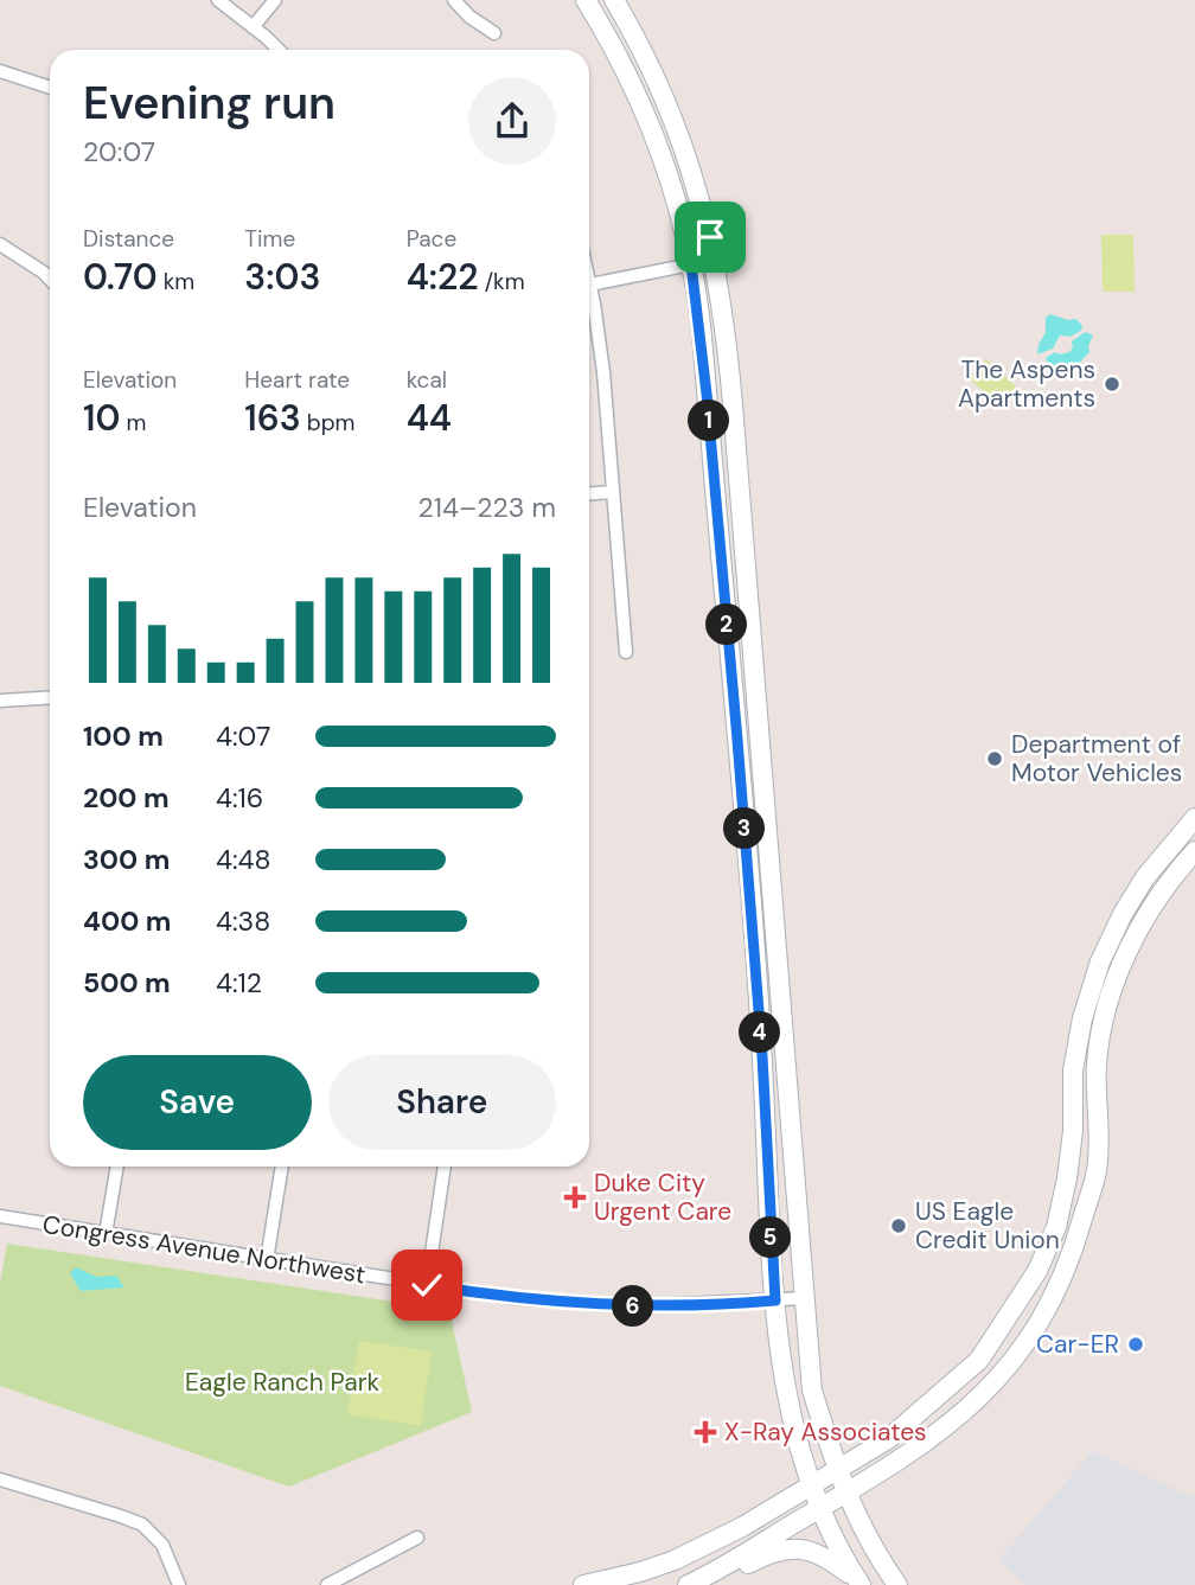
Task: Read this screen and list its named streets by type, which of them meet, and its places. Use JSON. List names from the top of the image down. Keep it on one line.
{"streets":{"street":["Congress Avenue Northwest"]},"parks":["Eagle Ranch Park"],"places":{"other":["The Aspens Apartments","Department of Motor Vehicles","US Eagle Credit Union","Car-ER"],"health":["Duke City Urgent Care","X-Ray Associates"]},"page":{"heading":["Evening run","20:07"],"stats":[["Distance","0.70 km"],["Time","3:03"],["Pace","4:22 /km"],["Elevation","10 m"],["Heart rate","163 bpm"],["kcal","44"]],"pins":["1","2","3","4","5","6"],"chart":["Elevation","214–223 m"],"list":[{"name":"100 m","note":"4:07"},{"name":"200 m","note":"4:16"},{"name":"300 m","note":"4:48"},{"name":"400 m","note":"4:38"},{"name":"500 m","note":"4:12"}],"buttons":["Save","Share"]}}
